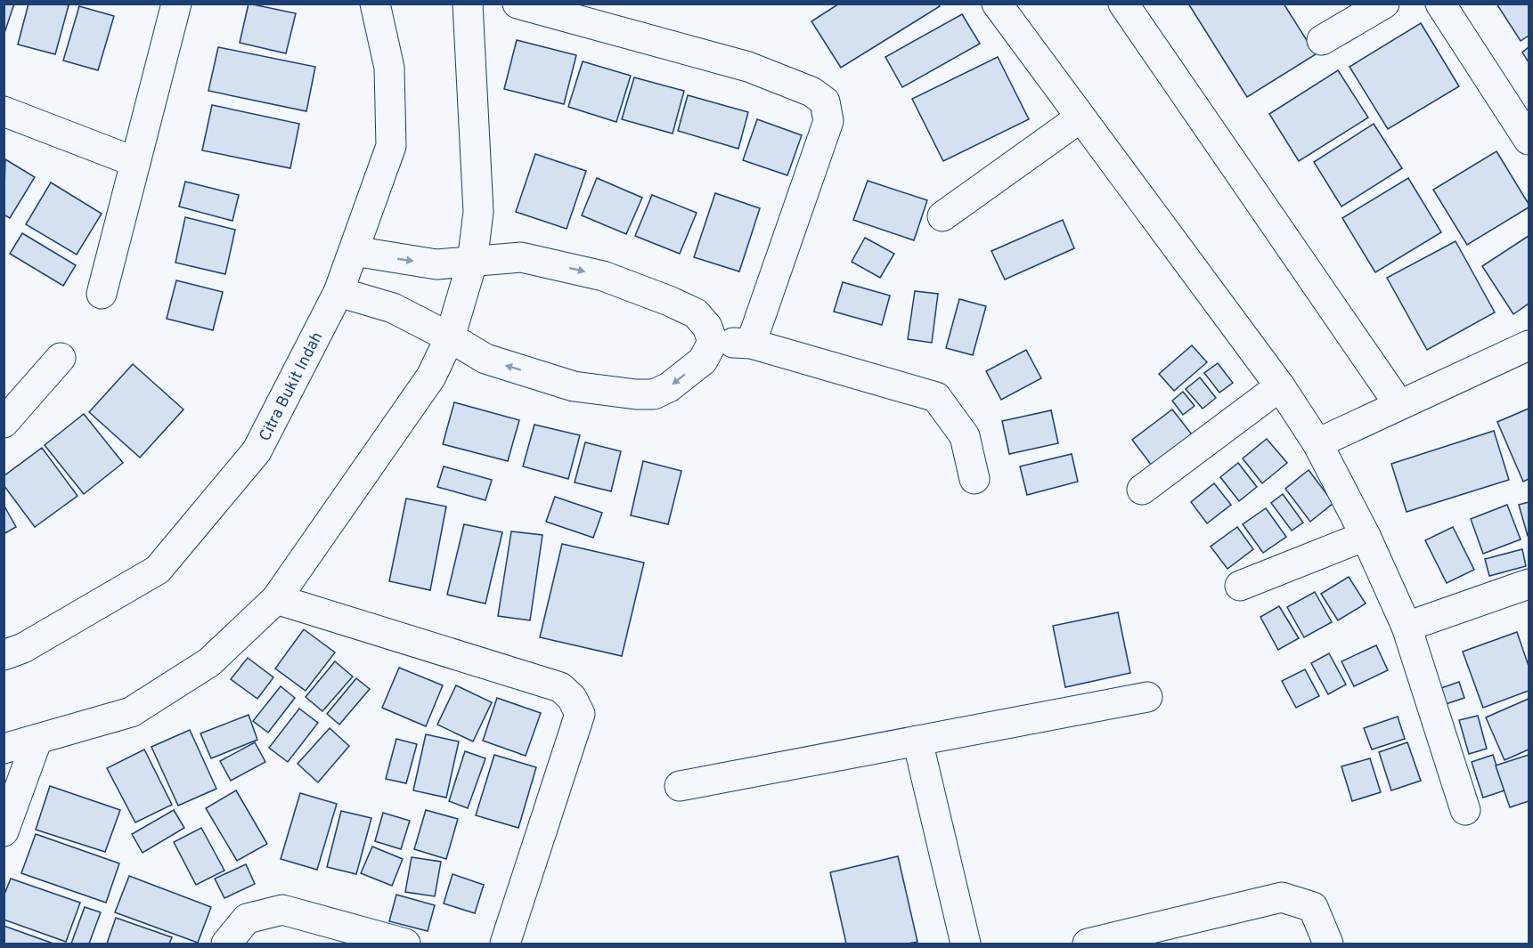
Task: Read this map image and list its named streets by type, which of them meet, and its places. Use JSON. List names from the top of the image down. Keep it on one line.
{"streets":{"street":["Citra Bukit Indah"]}}
